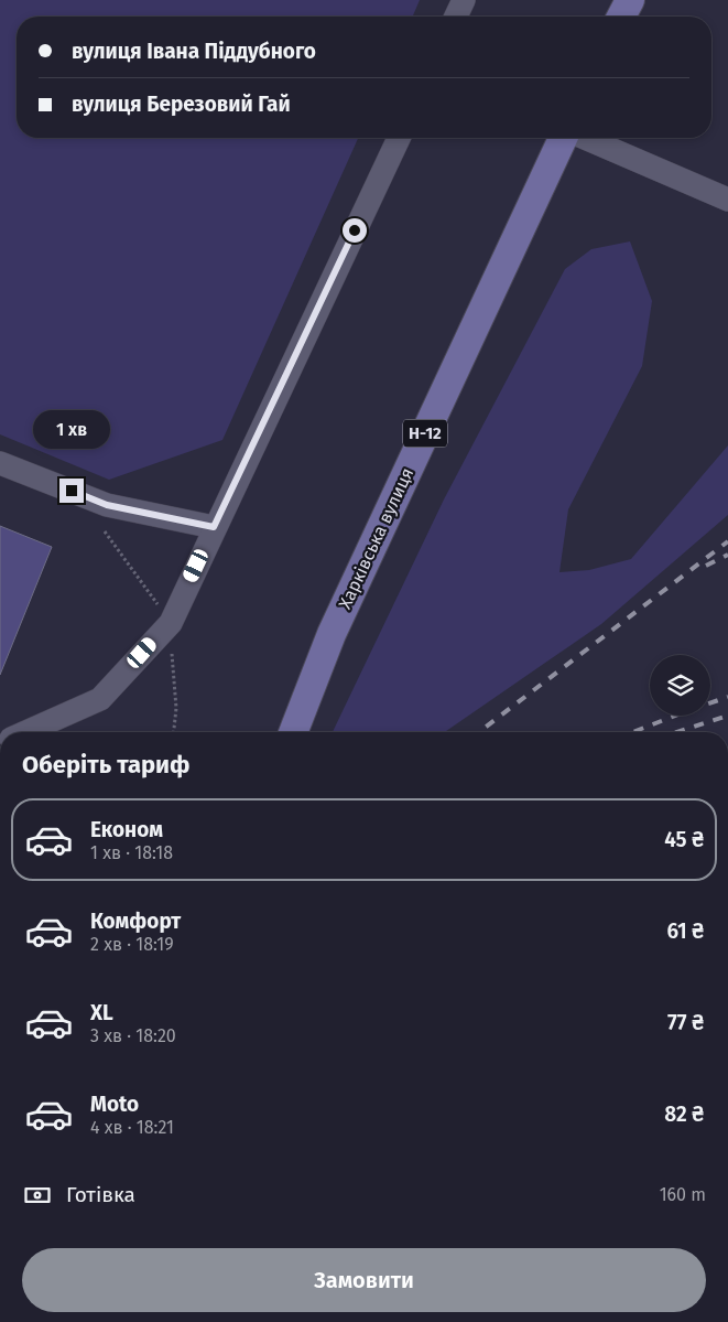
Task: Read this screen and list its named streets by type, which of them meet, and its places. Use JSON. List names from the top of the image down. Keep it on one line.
{"streets":{"main road":["Н-12","Харківська вулиця"]},"page":{"banner":["вулиця Івана Піддубного","вулиця Березовий Гай"],"bubble":"1 хв","heading":"Оберіть тариф","list":[{"name":"Економ","note":"1 хв · 18:18","value":"45 ₴"},{"name":"Комфорт","note":"2 хв · 18:19","value":"61 ₴"},{"name":"XL","note":"3 хв · 18:20","value":"77 ₴"},{"name":"Moto","note":"4 хв · 18:21","value":"82 ₴"}],"pay":["Готівка","160 m"],"buttons":"Замовити"}}
